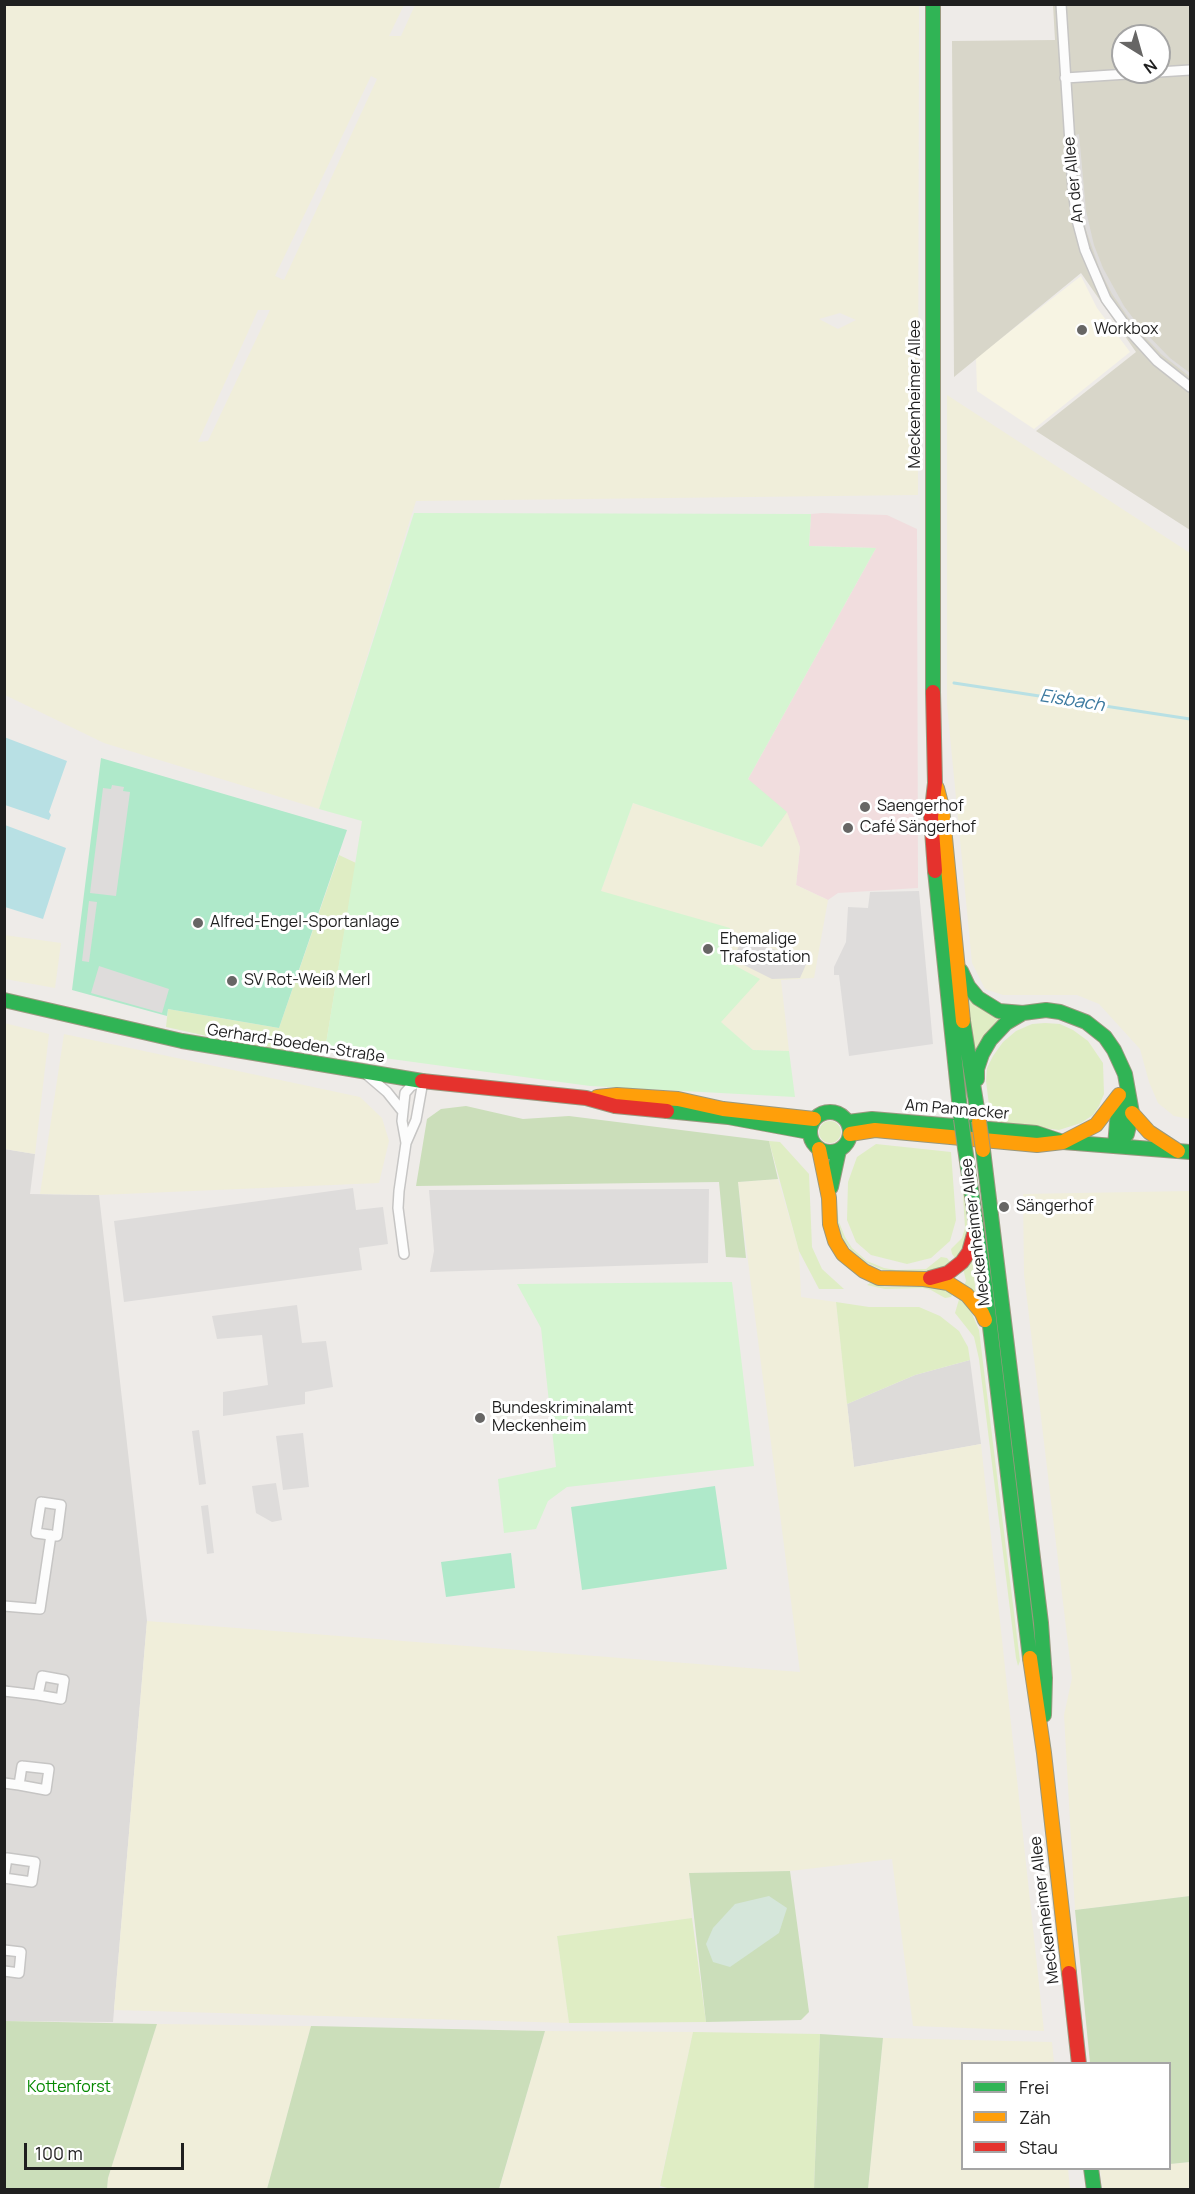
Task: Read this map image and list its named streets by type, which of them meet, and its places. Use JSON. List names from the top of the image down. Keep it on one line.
{"streets":{"main road":["Meckenheimer Allee","Gerhard-Boeden-Straße","Am Pannacker"],"street":["An der Allee"]},"crossings":[["Gerhard-Boeden-Straße","Am Pannacker"]],"water":["Eisbach"],"parks":["Kottenforst"],"places":["Workbox","Saengerhof","Café Sängerhof","Alfred-Engel-Sportanlage","Ehemalige Trafostation","SV Rot-Weiß Merl","Sängerhof","Bundeskriminalamt Meckenheim"],"legend":["Frei","Zäh","Stau"],"scale_bar":"100 m","north":"bottom right"}
